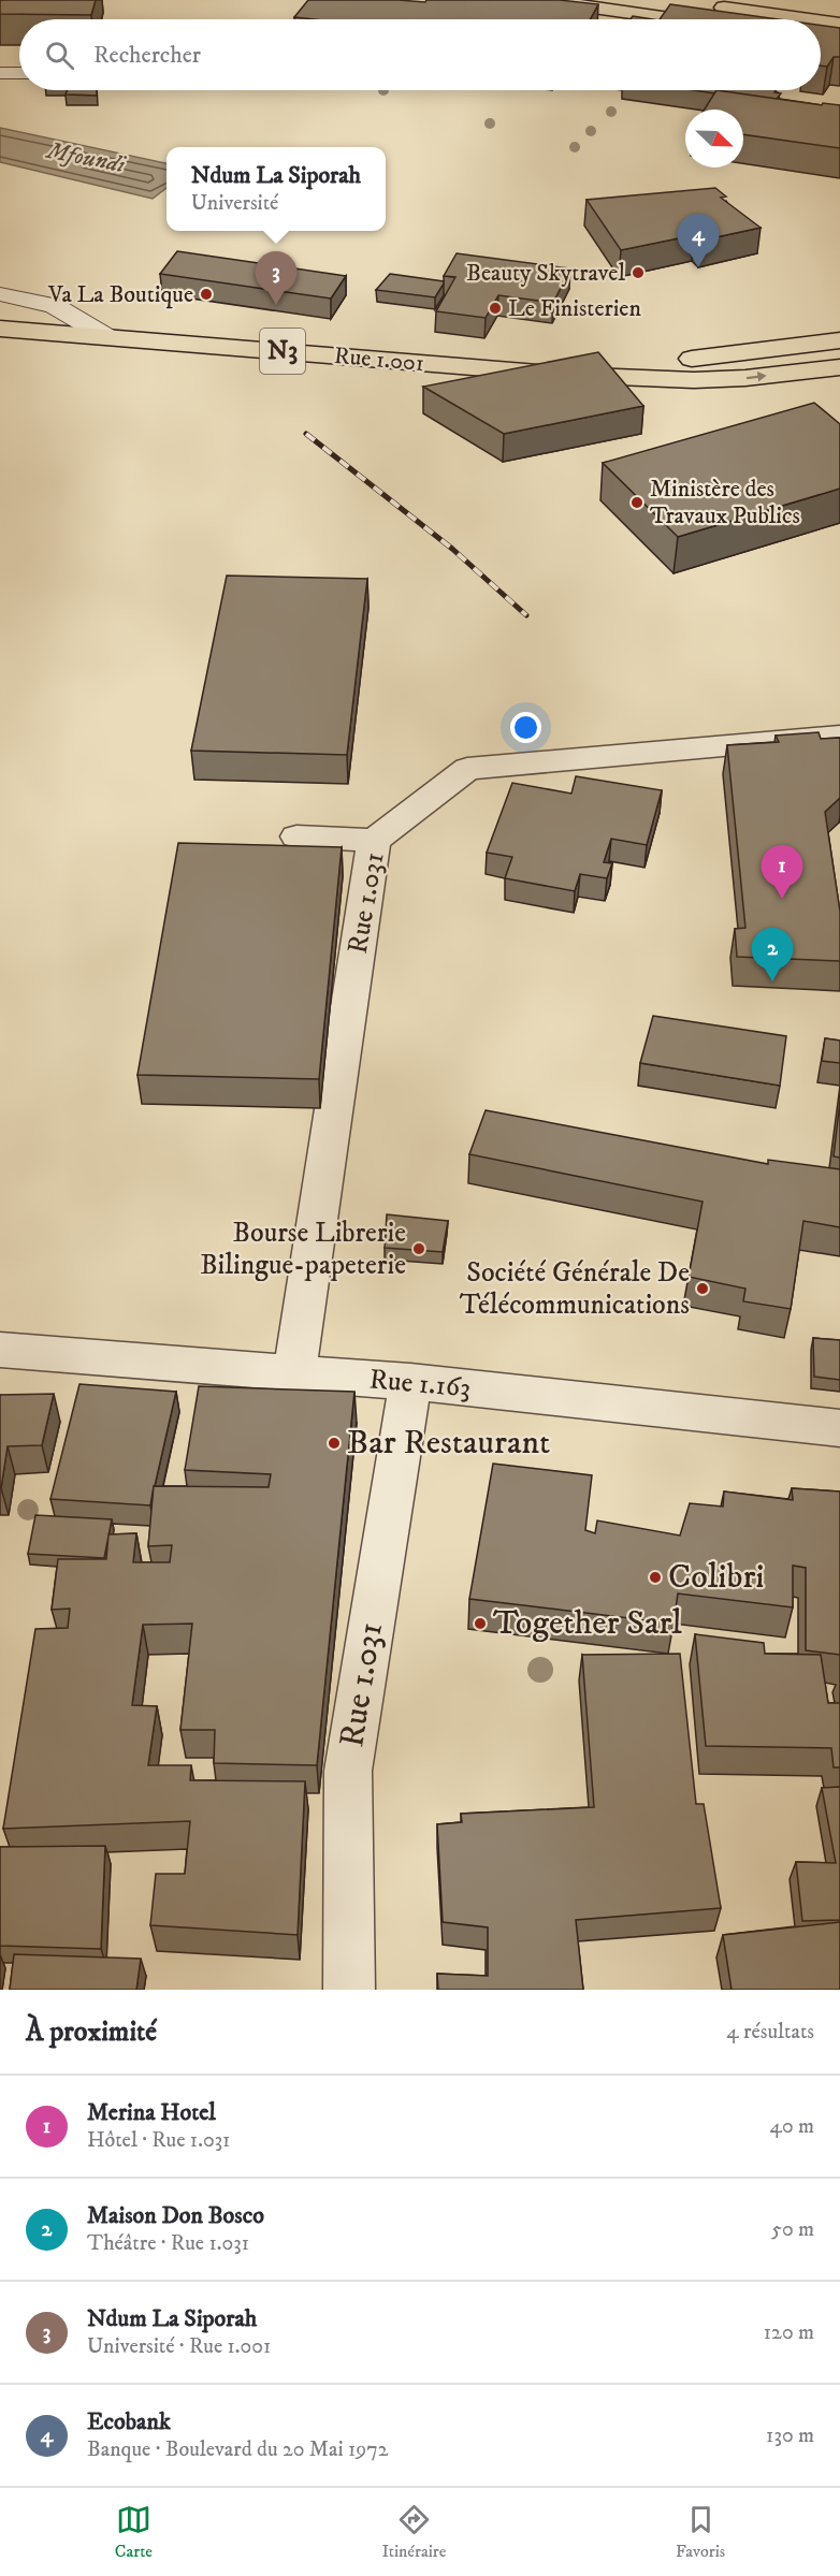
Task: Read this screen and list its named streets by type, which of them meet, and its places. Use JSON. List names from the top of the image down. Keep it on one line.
{"streets":{"main road":["N3","Rue 1.001"],"street":["Rue 1.031","Rue 1.163"]},"crossings":[["N3","Rue 1.001"],["Rue 1.031","Rue 1.163"]],"water":["Mfoundi"],"places":["Beauty Skytravel","Va La Boutique","Le Finisterien","Ministère des Travaux Publics","Bourse Librerie Bilingue-papeterie","Société Générale De Télécommunications","Bar Restaurant","Colibri","Together Sarl"],"north":"bottom right","page":{"search":"Rechercher","popup":["Ndum La Siporah","Université"],"pins":["4","3","1","2"],"heading":["À proximité","4 résultats"],"list":[{"mark":"1","name":"Merina Hotel","note":"Hôtel · Rue 1.031","value":"40 m"},{"mark":"2","name":"Maison Don Bosco","note":"Théâtre · Rue 1.031","value":"50 m"},{"mark":"3","name":"Ndum La Siporah","note":"Université · Rue 1.001","value":"120 m"},{"mark":"4","name":"Ecobank","note":"Banque · Boulevard du 20 Mai 1972","value":"130 m"}],"nav":["Carte","Itinéraire","Favoris"]}}
